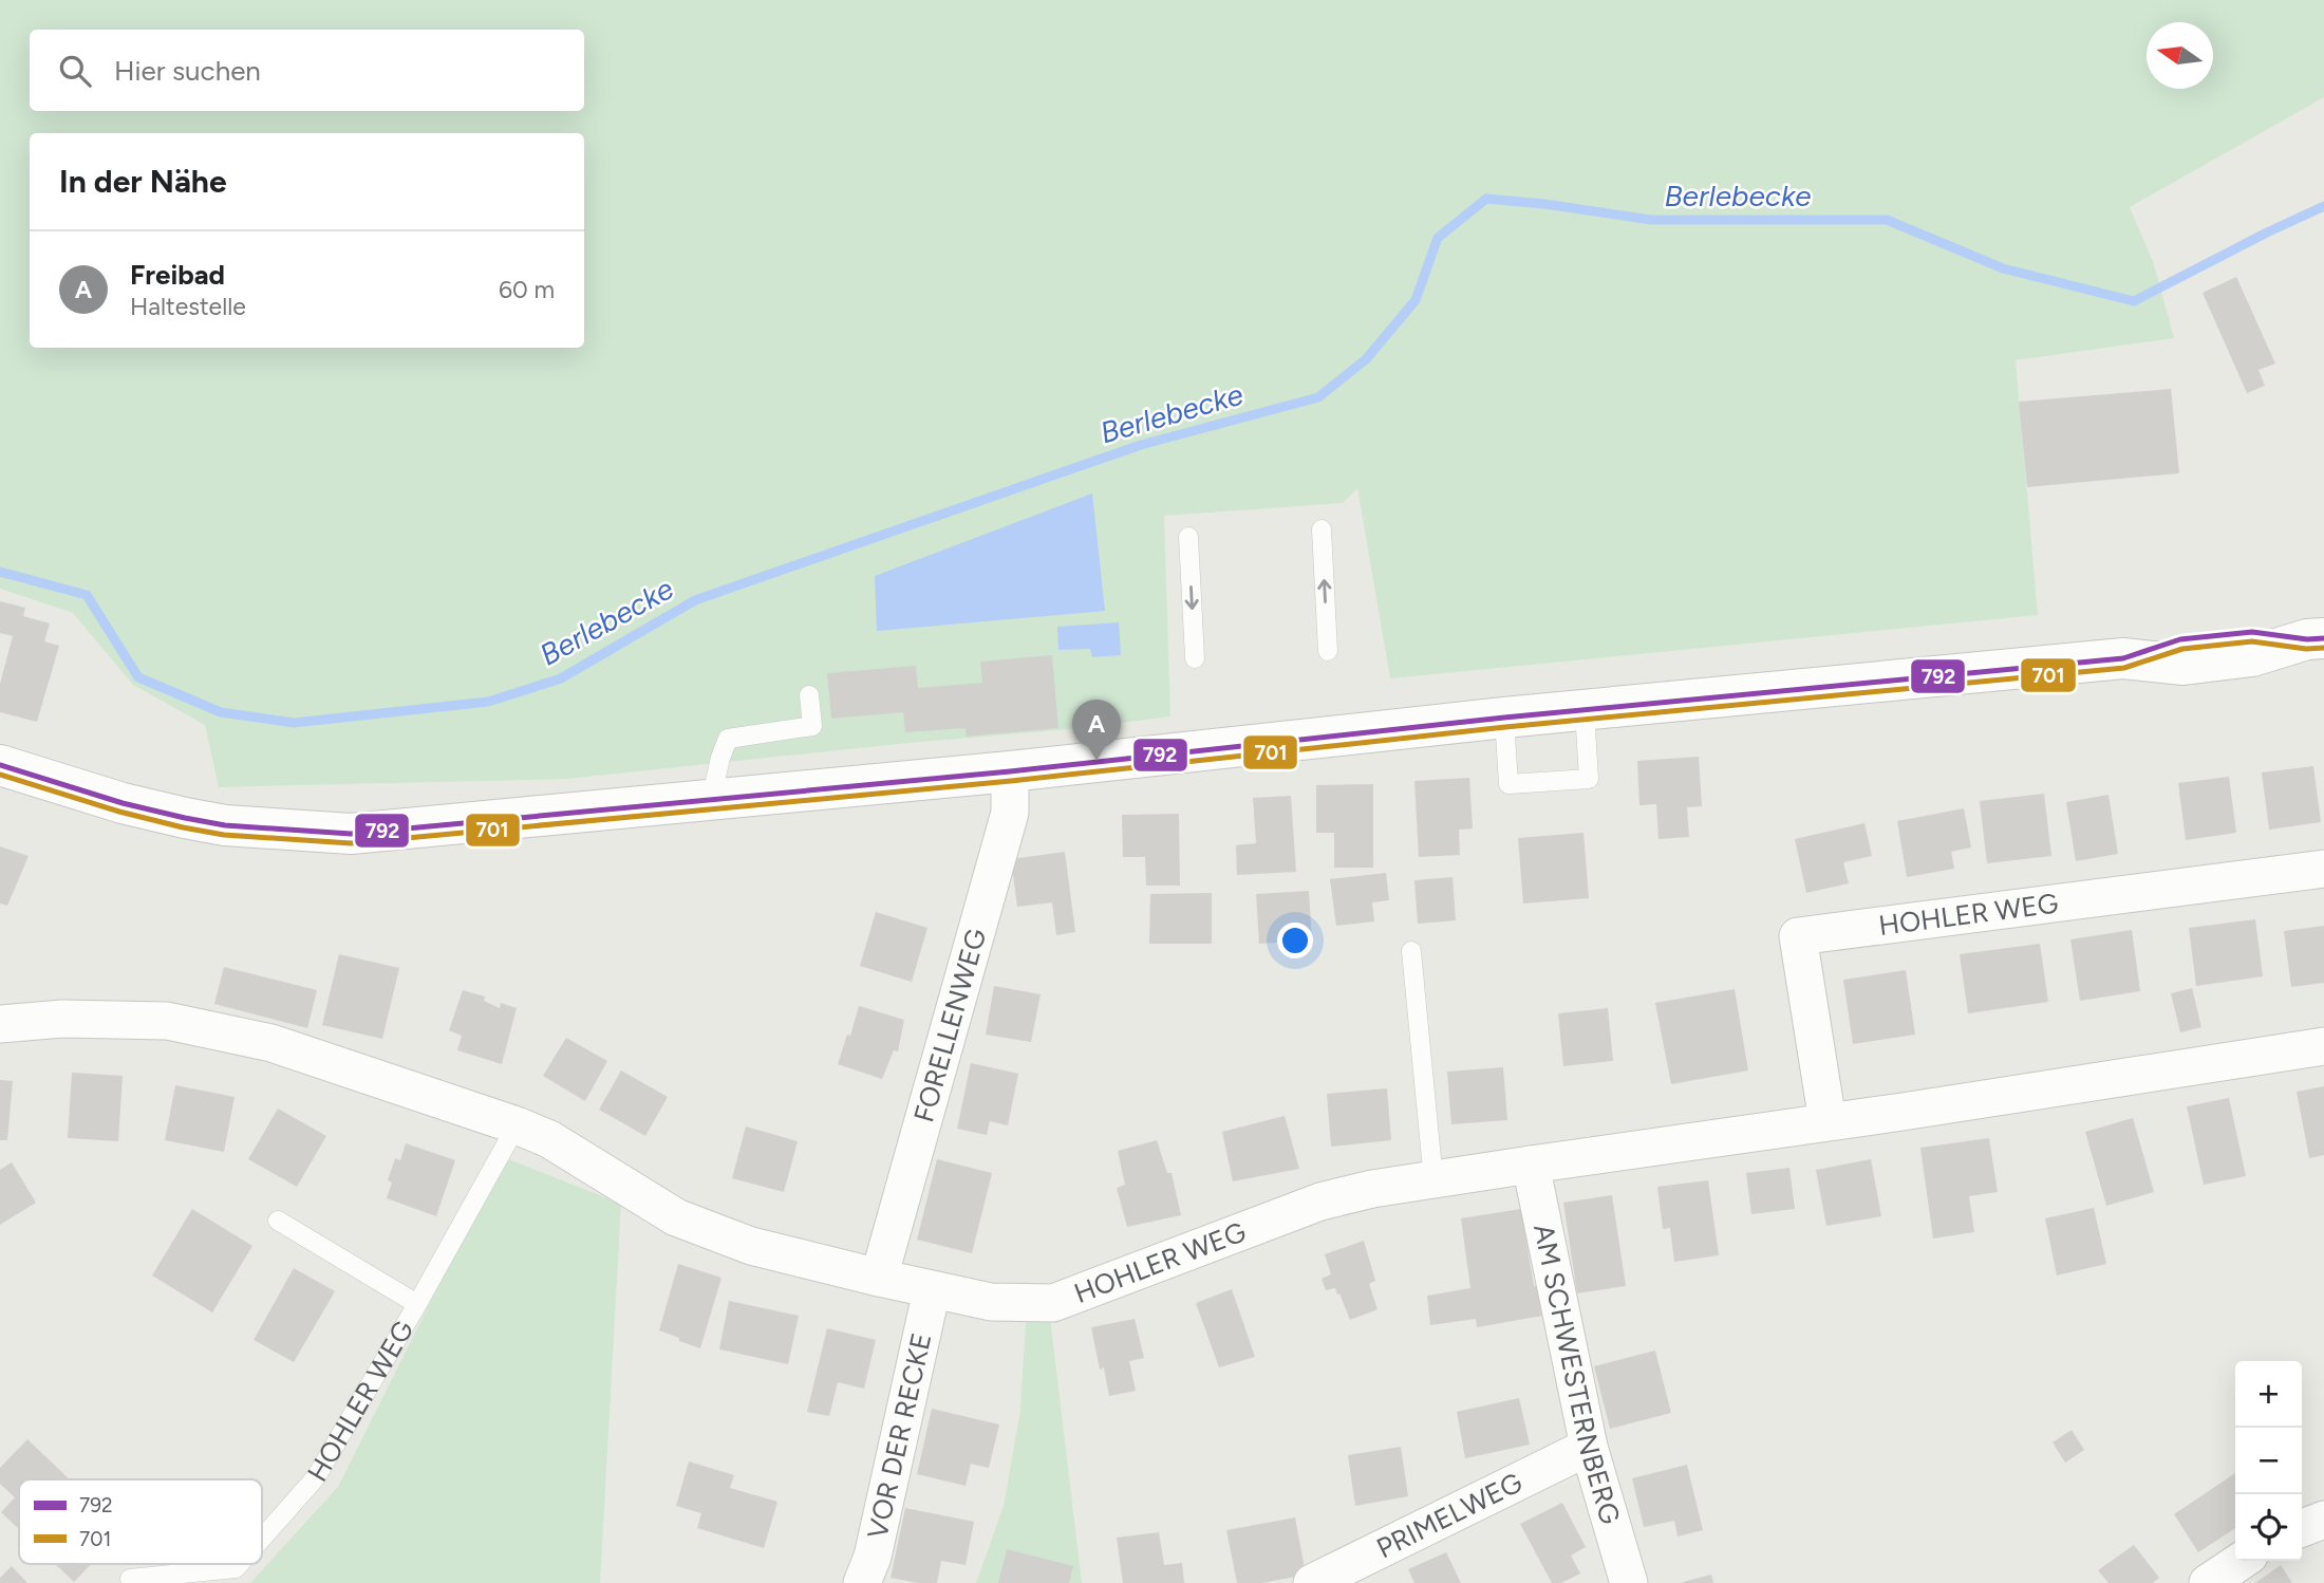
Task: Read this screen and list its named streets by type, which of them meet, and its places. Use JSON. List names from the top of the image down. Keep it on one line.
{"streets":{"street":["HOHLER WEG","FORELLENWEG","AM SCHWESTERNBERG","VOR DER RECKE","PRIMELWEG"]},"crossings":[["HOHLER WEG","FORELLENWEG"],["HOHLER WEG","AM SCHWESTERNBERG"],["HOHLER WEG","VOR DER RECKE"],["AM SCHWESTERNBERG","PRIMELWEG"]],"water":["Berlebecke"],"lines":["transit line 792","transit line 701"],"legend":["792","701"],"north":"left","page":{"search":"Hier suchen","heading":"In der Nähe","list":[{"mark":"A","name":"Freibad","note":"Haltestelle","value":"60 m"}],"pins":"A","map_buttons":["+","−"]}}
